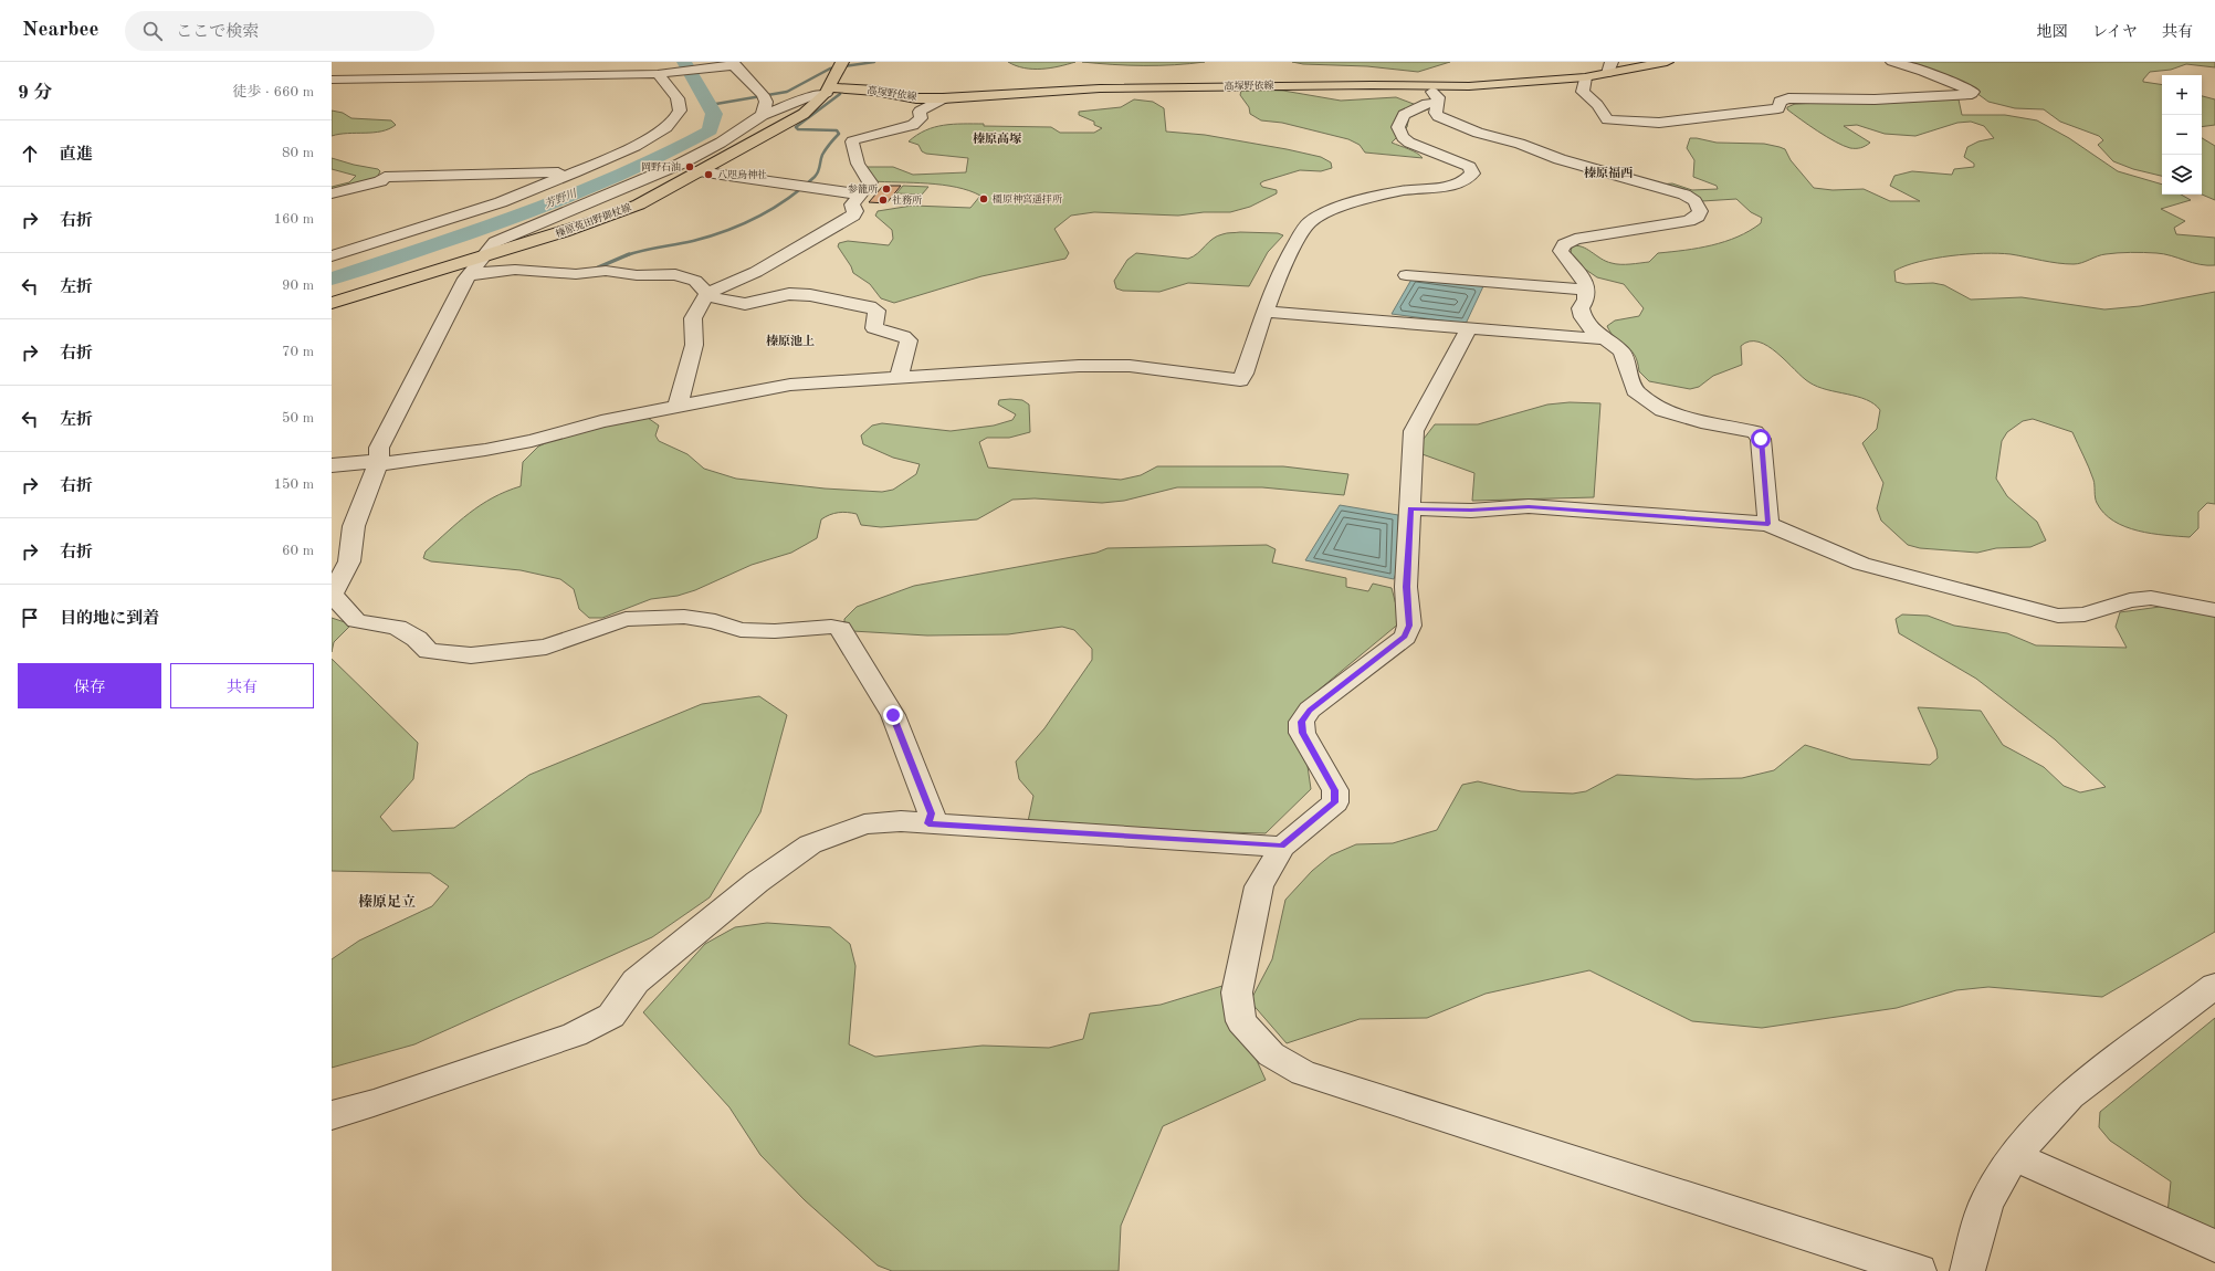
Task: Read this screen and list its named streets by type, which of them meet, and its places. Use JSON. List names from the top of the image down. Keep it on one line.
{"streets":{"main road":["高塚野依線","榛原菟田野御杖線"]},"crossings":[["高塚野依線","榛原菟田野御杖線"]],"districts":["榛原高塚","榛原福西","榛原池上","榛原足立"],"water":["芳野川"],"places":["岡野石油","八咫烏神社","参籠所","橿原神宮遥拝所","社務所"],"page":{"header":"Nearbee","search":"ここで検索","nav":["地図","レイヤ","共有"],"heading":["9 分","徒歩 · 660 m"],"map_buttons":["+","−"],"list":[["直進","80 m"],["右折","160 m"],["左折","90 m"],["右折","70 m"],["左折","50 m"],["右折","150 m"],["右折","60 m"],"目的地に到着"],"buttons":["保存","共有"]}}
